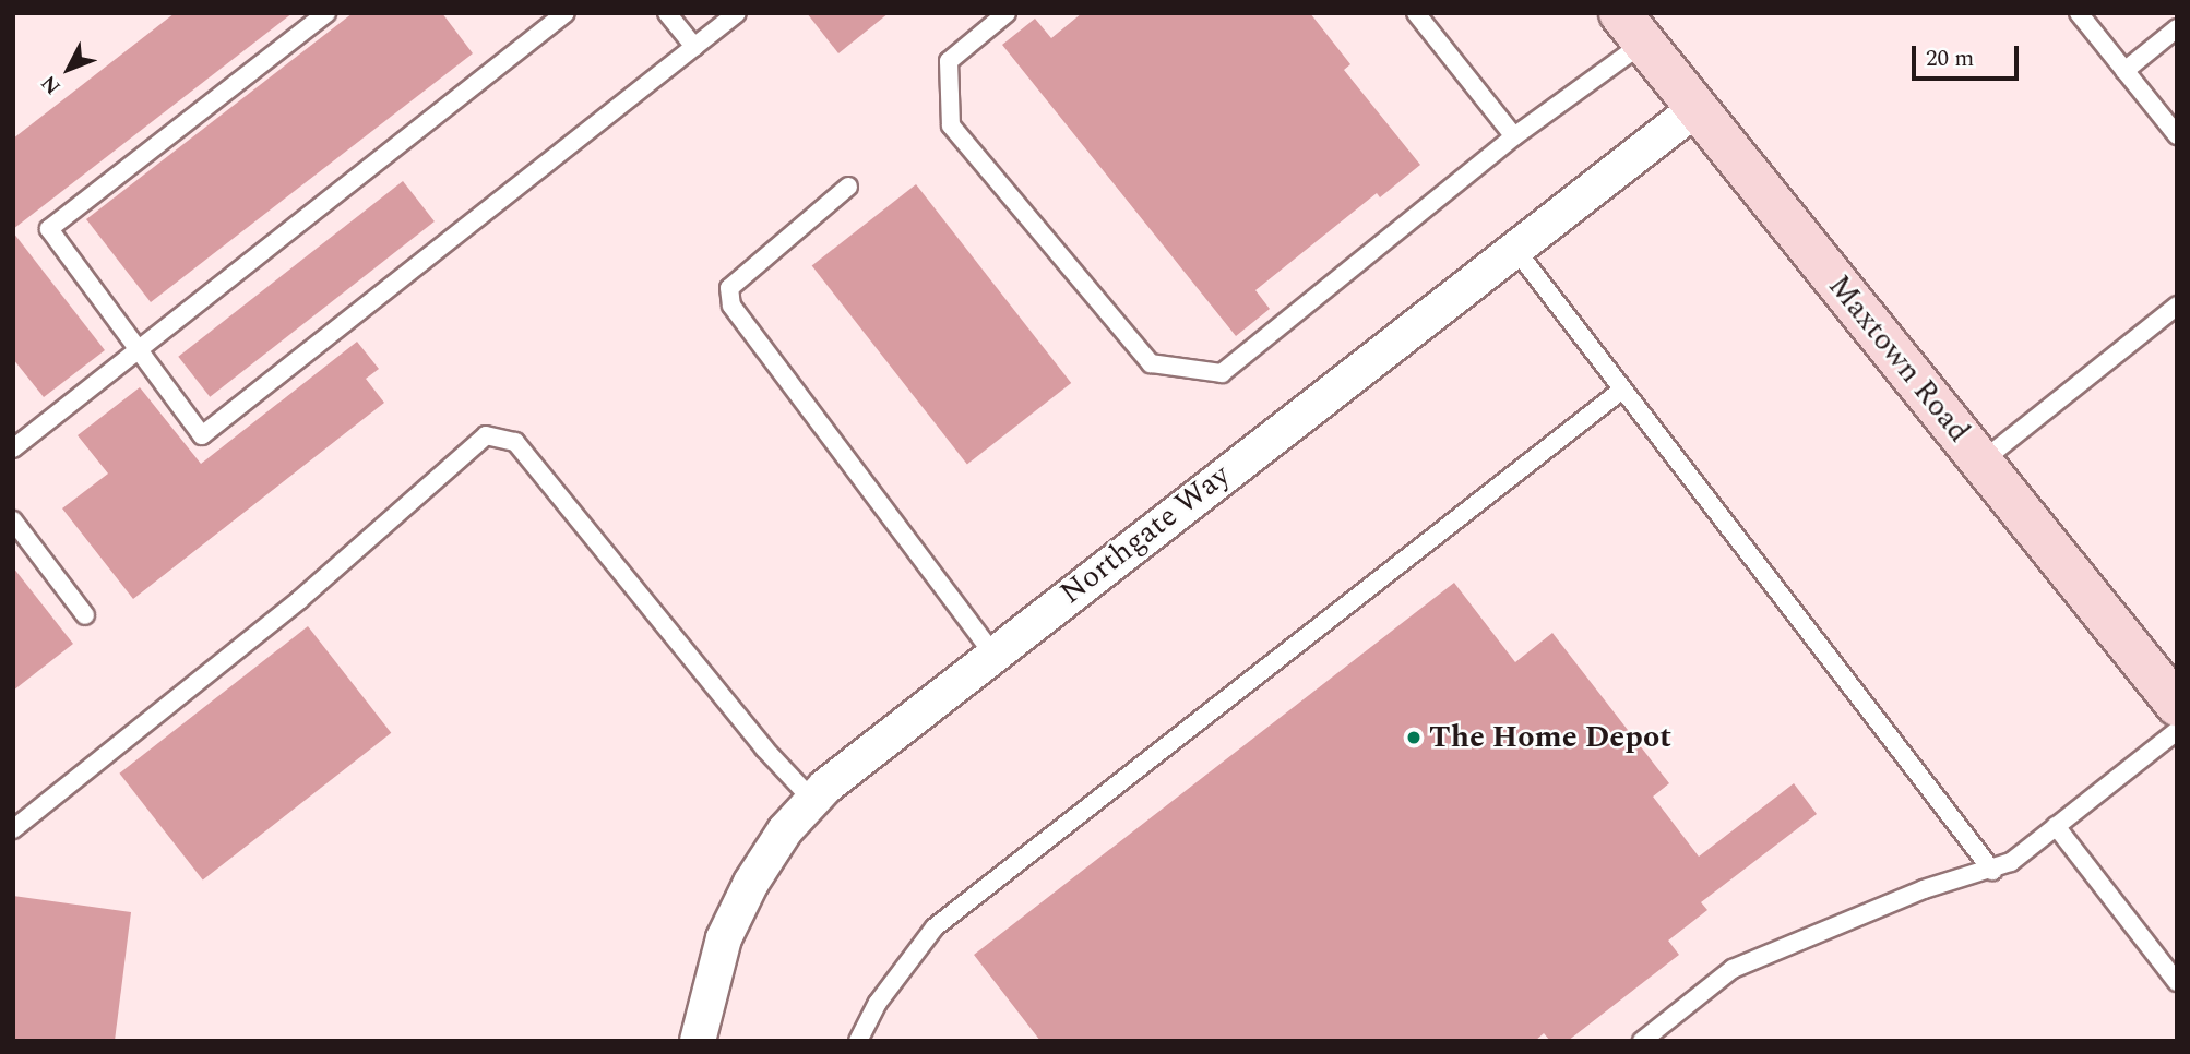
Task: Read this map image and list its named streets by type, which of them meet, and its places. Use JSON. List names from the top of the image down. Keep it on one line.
{"streets":{"main road":["Maxtown Road"],"street":["Northgate Way"]},"crossings":[["Maxtown Road","Northgate Way"]],"places":["The Home Depot"],"scale_bar":"20 m","north":"bottom left"}
